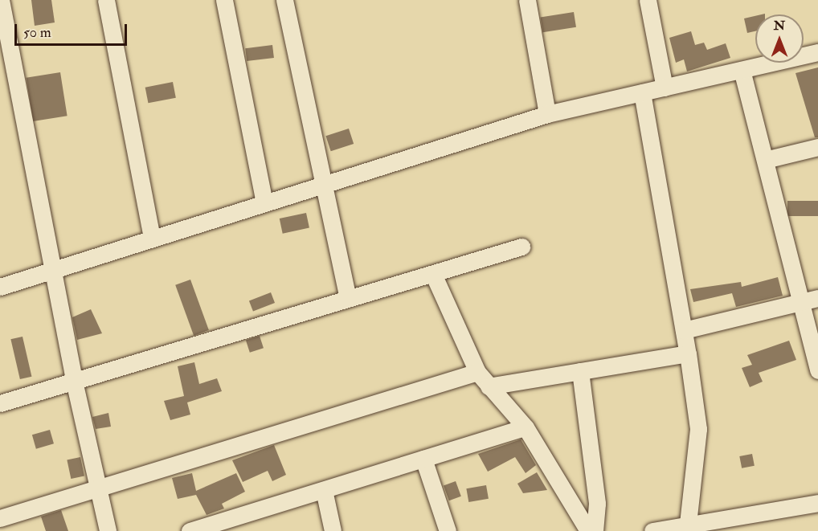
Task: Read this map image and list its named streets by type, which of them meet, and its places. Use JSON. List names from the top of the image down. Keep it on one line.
{"scale_bar":"50 m","north":"top"}
